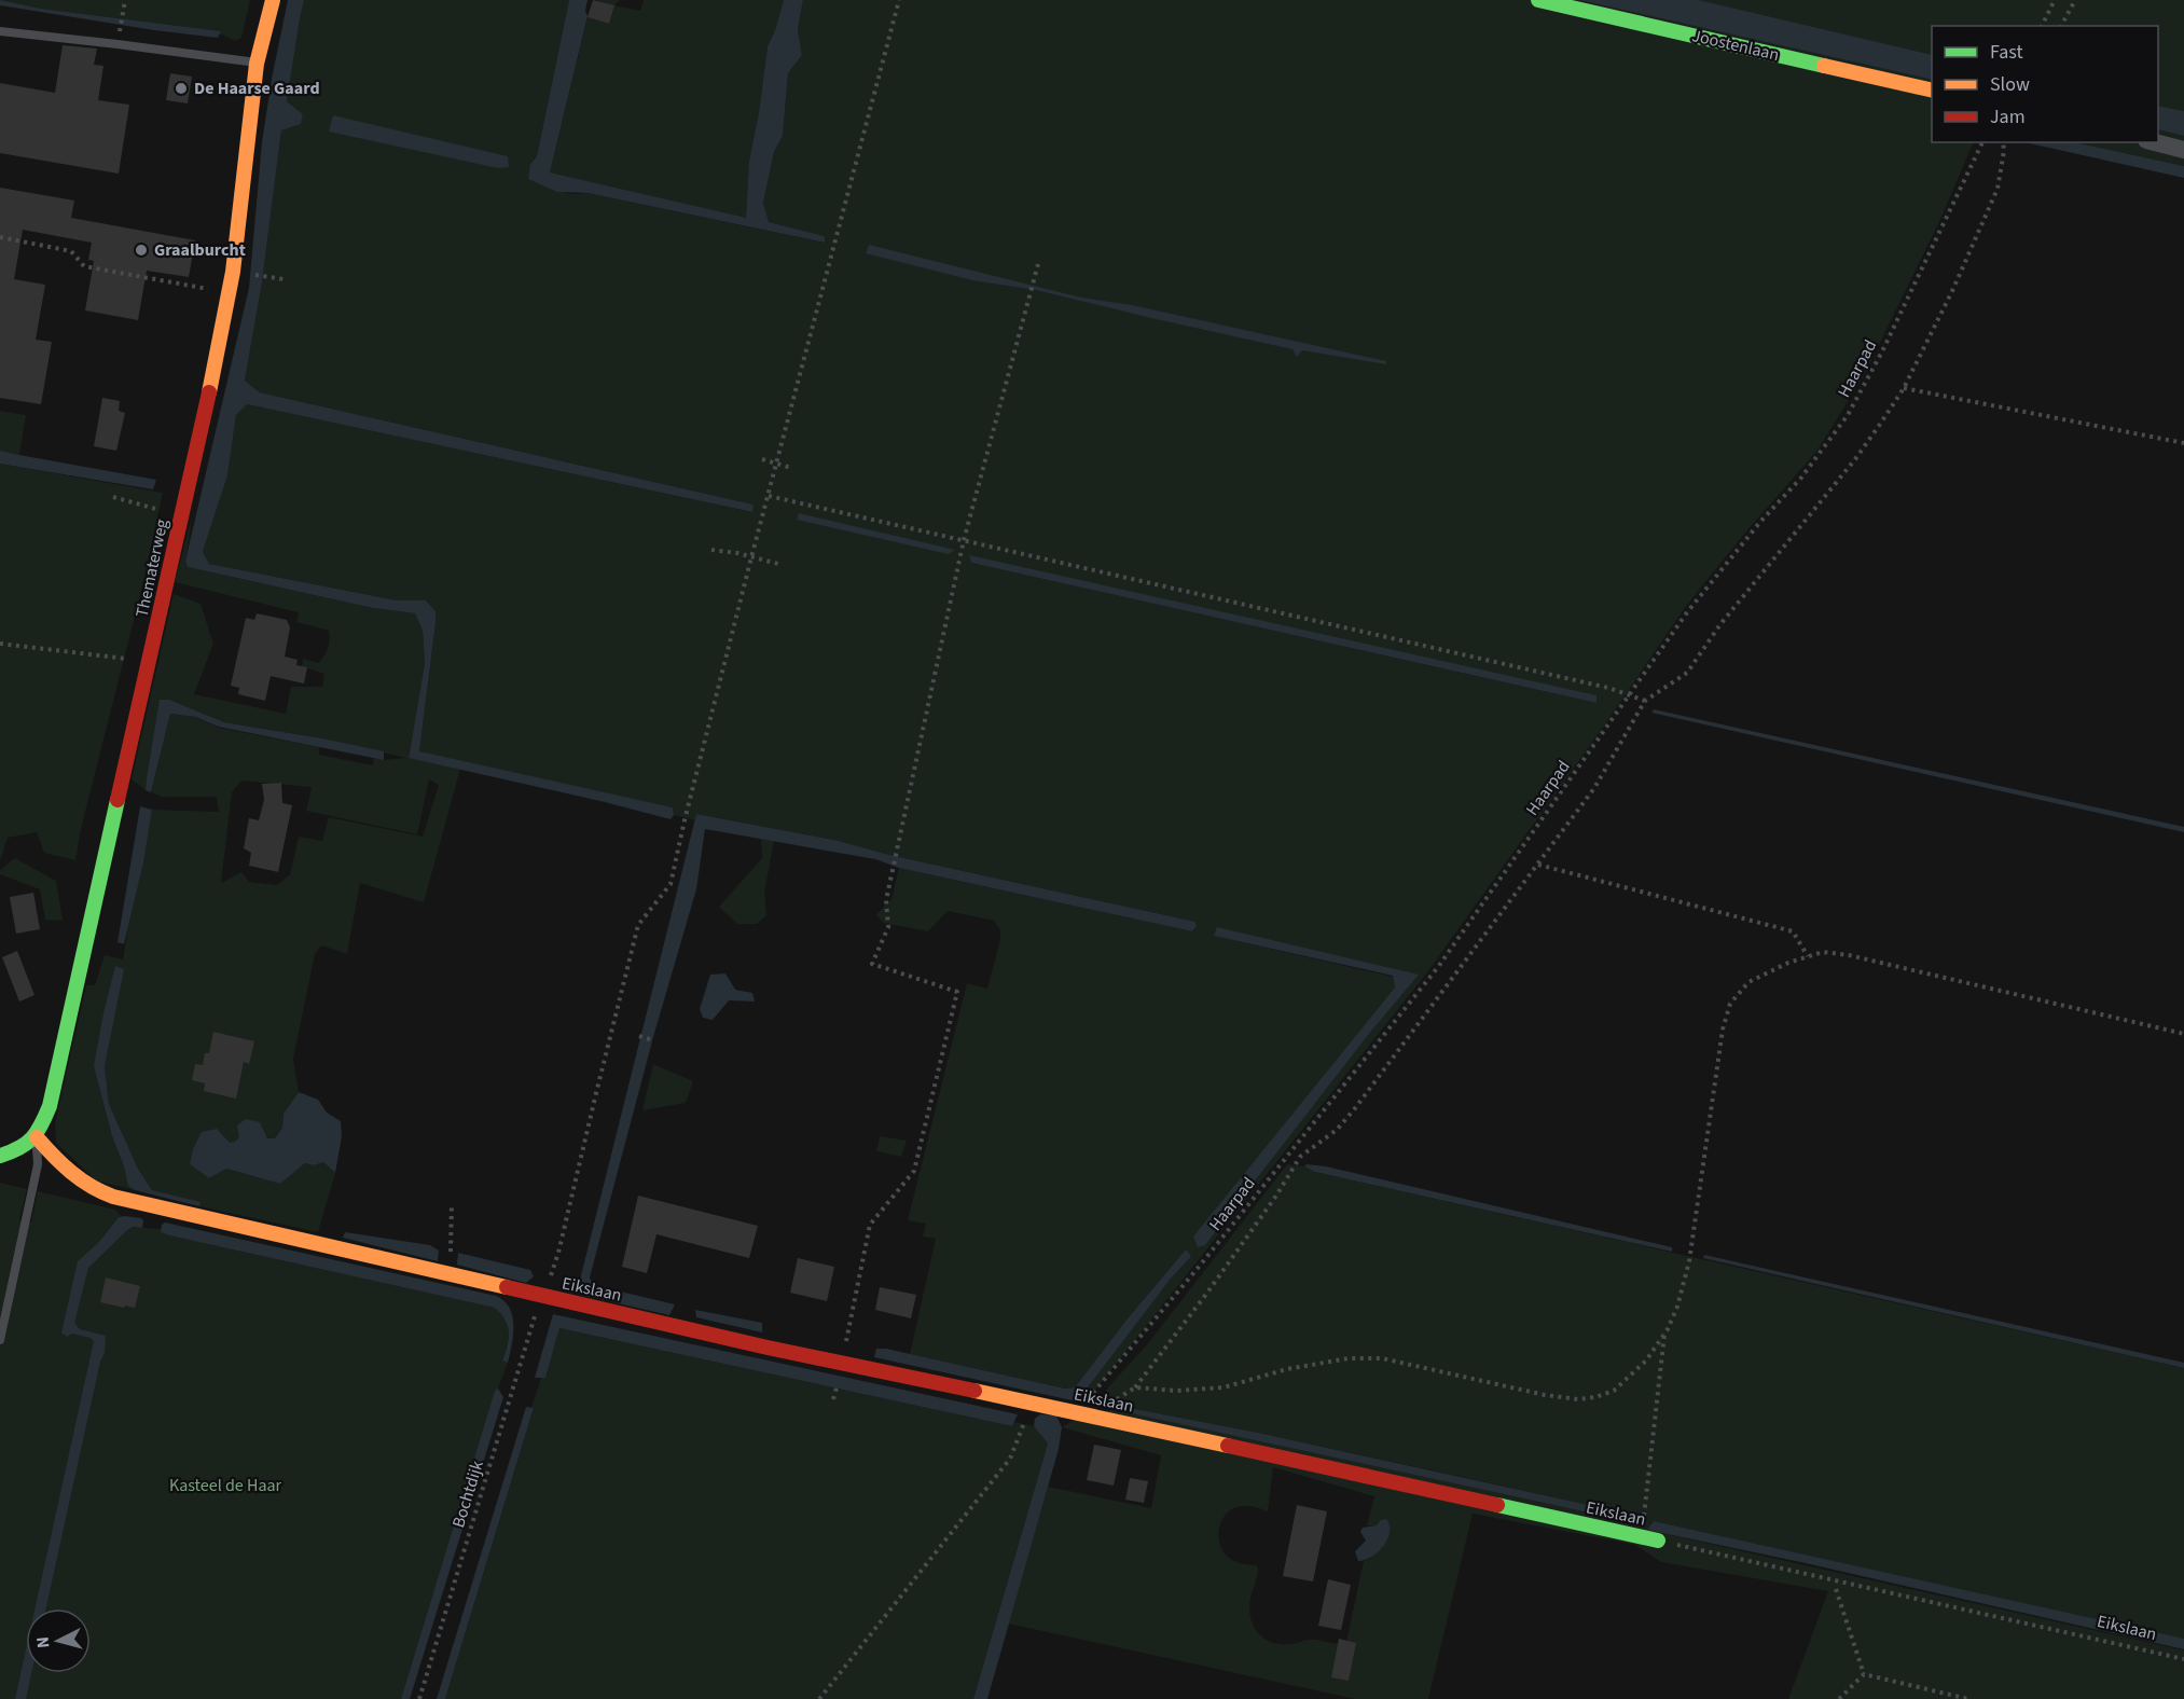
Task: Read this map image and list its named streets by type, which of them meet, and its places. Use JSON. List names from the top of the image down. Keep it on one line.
{"streets":{"street":["Joostenlaan","Thematerweg","Eikslaan"],"path":["Haarpad","Bochtdijk"]},"crossings":[["Haarpad","Eikslaan"],["Thematerweg","Eikslaan"],["Eikslaan","Bochtdijk"]],"parks":["Kasteel de Haar"],"places":["De Haarse Gaard","Graalburcht"],"legend":["Fast","Slow","Jam"],"north":"left"}
